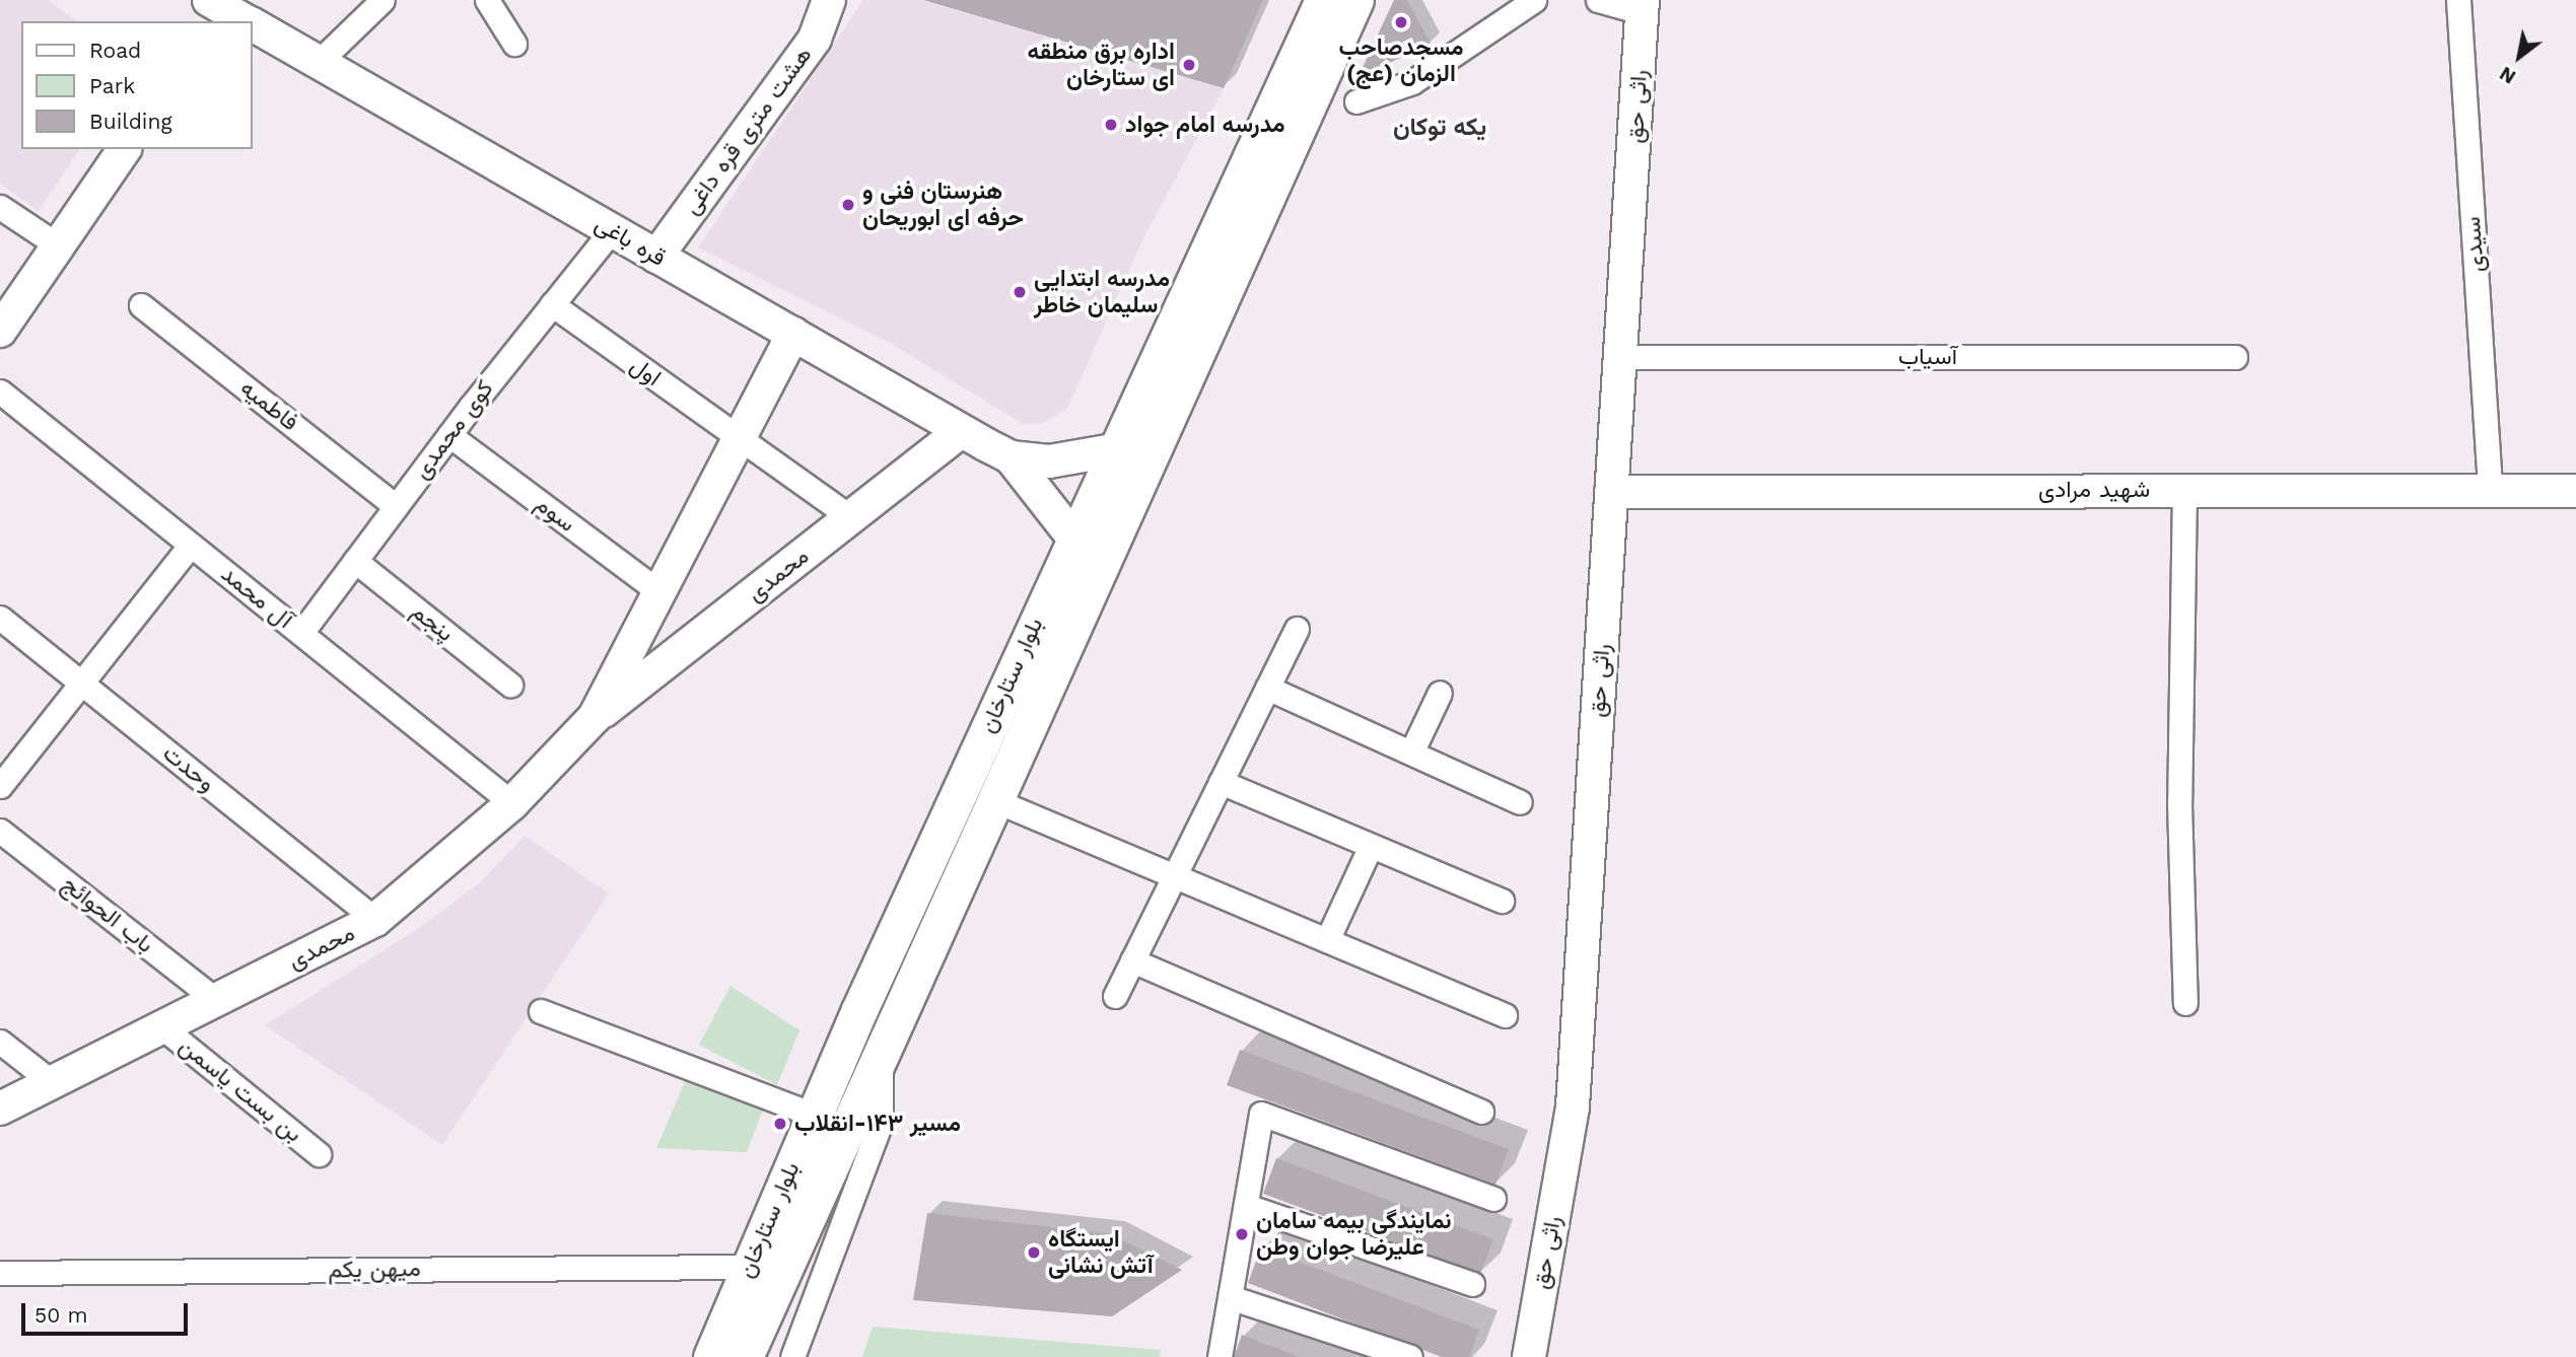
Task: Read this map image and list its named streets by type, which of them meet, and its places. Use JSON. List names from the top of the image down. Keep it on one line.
{"streets":{"main road":["بلوار ستارخان"],"street":["راثی حق","هشت متری قره داغی","قره باغی","سیدی","آسیاب","اول","فاطمیه","کوی محمدی","شهید مرادی","سوم","محمدی","آل محمد","پنجم","وحدت","باب الحوائج","بن بست یاسمن","میهن یکم"]},"crossings":[["راثی حق","آسیاب"],["راثی حق","شهید مرادی"],["هشت متری قره داغی","قره باغی"],["قره باغی","کوی محمدی"],["قره باغی","محمدی"],["قره باغی","بلوار ستارخان"],["سیدی","شهید مرادی"],["اول","کوی محمدی"],["اول","محمدی"],["فاطمیه","کوی محمدی"],["کوی محمدی","سوم"],["کوی محمدی","آل محمد"],["کوی محمدی","پنجم"],["سوم","محمدی"],["محمدی","آل محمد"],["محمدی","وحدت"],["محمدی","باب الحوائج"],["محمدی","بن بست یاسمن"],["بلوار ستارخان","میهن یکم"]],"districts":["یکه توکان"],"places":["مسجدصاحب الزمان (عج)","اداره برق منطقه ای ستارخان","مدرسه امام جواد","هنرستان فنی و حرفه ای ابوریحان","مدرسه ابتدایی سلیمان خاطر","مسیر ۱۴۳-انقلاب","نمایندگی بیمه سامان علیرضا جوان وطن","ایستگاه آتش نشانی"],"legend":["Road","Park","Building"],"scale_bar":"50 m","north":"bottom left"}
